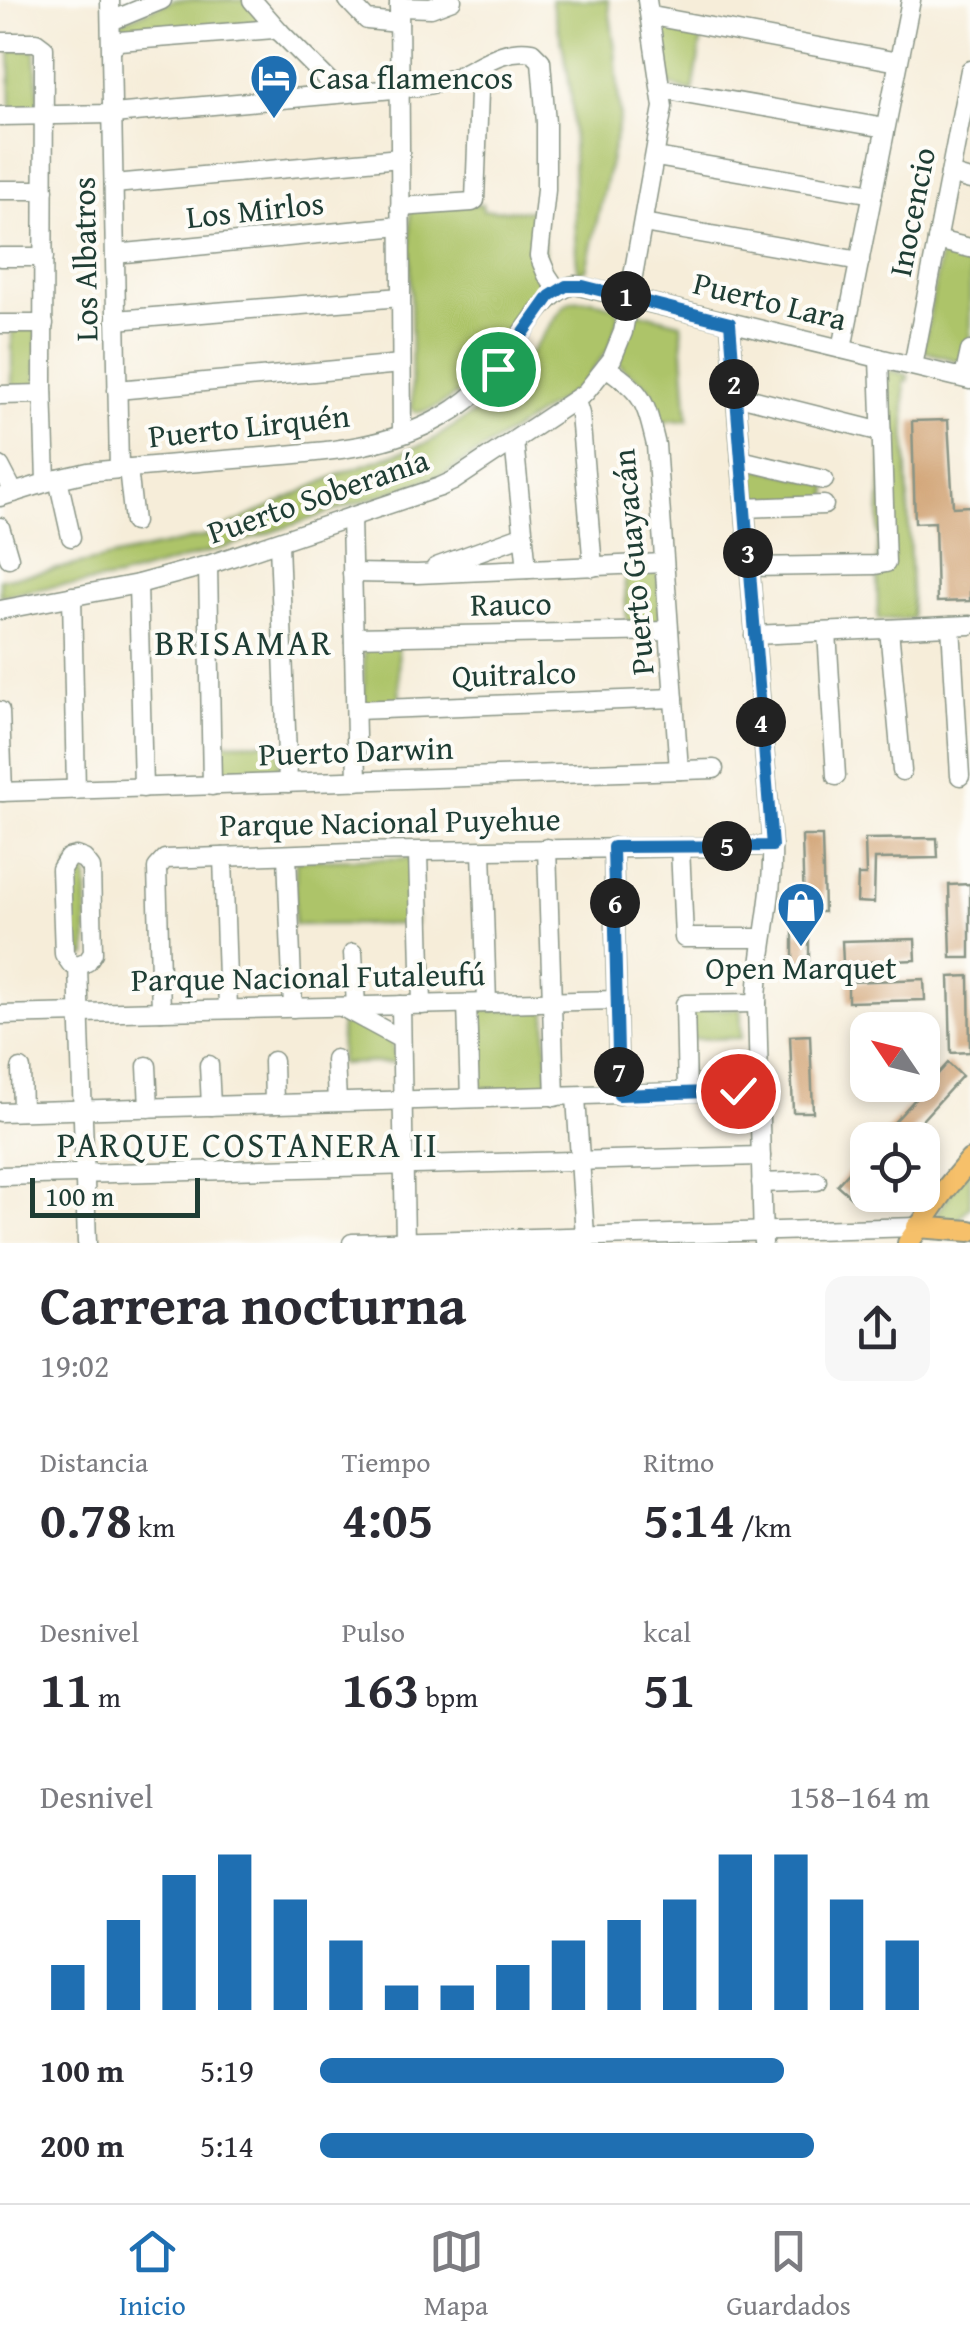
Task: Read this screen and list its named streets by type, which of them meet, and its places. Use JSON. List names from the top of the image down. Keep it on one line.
{"streets":{"street":["Los Mirlos","Inocencio","Los Albatros","Puerto Lara","Puerto Lirquén","Puerto Soberanía","Puerto Guayacán","Rauco","Quitralco","Puerto Darwin","Parque Nacional Puyehue","Parque Nacional Futaleufú"]},"crossings":[["Los Mirlos","Los Albatros"],["Inocencio","Puerto Lara"],["Los Albatros","Puerto Lirquén"],["Puerto Lara","Puerto Lirquén"],["Puerto Lara","Puerto Soberanía"],["Puerto Soberanía","Puerto Guayacán"],["Puerto Guayacán","Rauco"],["Puerto Guayacán","Quitralco"],["Puerto Guayacán","Puerto Darwin"],["Parque Nacional Puyehue","Parque Nacional Futaleufú"]],"districts":["BRISAMAR","PARQUE COSTANERA II"],"places":{"hotel":["Casa flamencos"],"shop":["Open Marquet"]},"scale_bar":"100 m","north":"top left","page":{"pins":["1","2","3","4","5","6","7"],"scale":"100 m","heading":["Carrera nocturna","19:02"],"stats":[["Distancia","0.78 km"],["Tiempo","4:05"],["Ritmo","5:14 /km"],["Desnivel","11 m"],["Pulso","163 bpm"],["kcal","51"]],"chart":["Desnivel","158–164 m"],"list":[{"name":"100 m","note":"5:19"},{"name":"200 m","note":"5:14"}],"tabs":["Inicio","Mapa","Guardados"]}}
